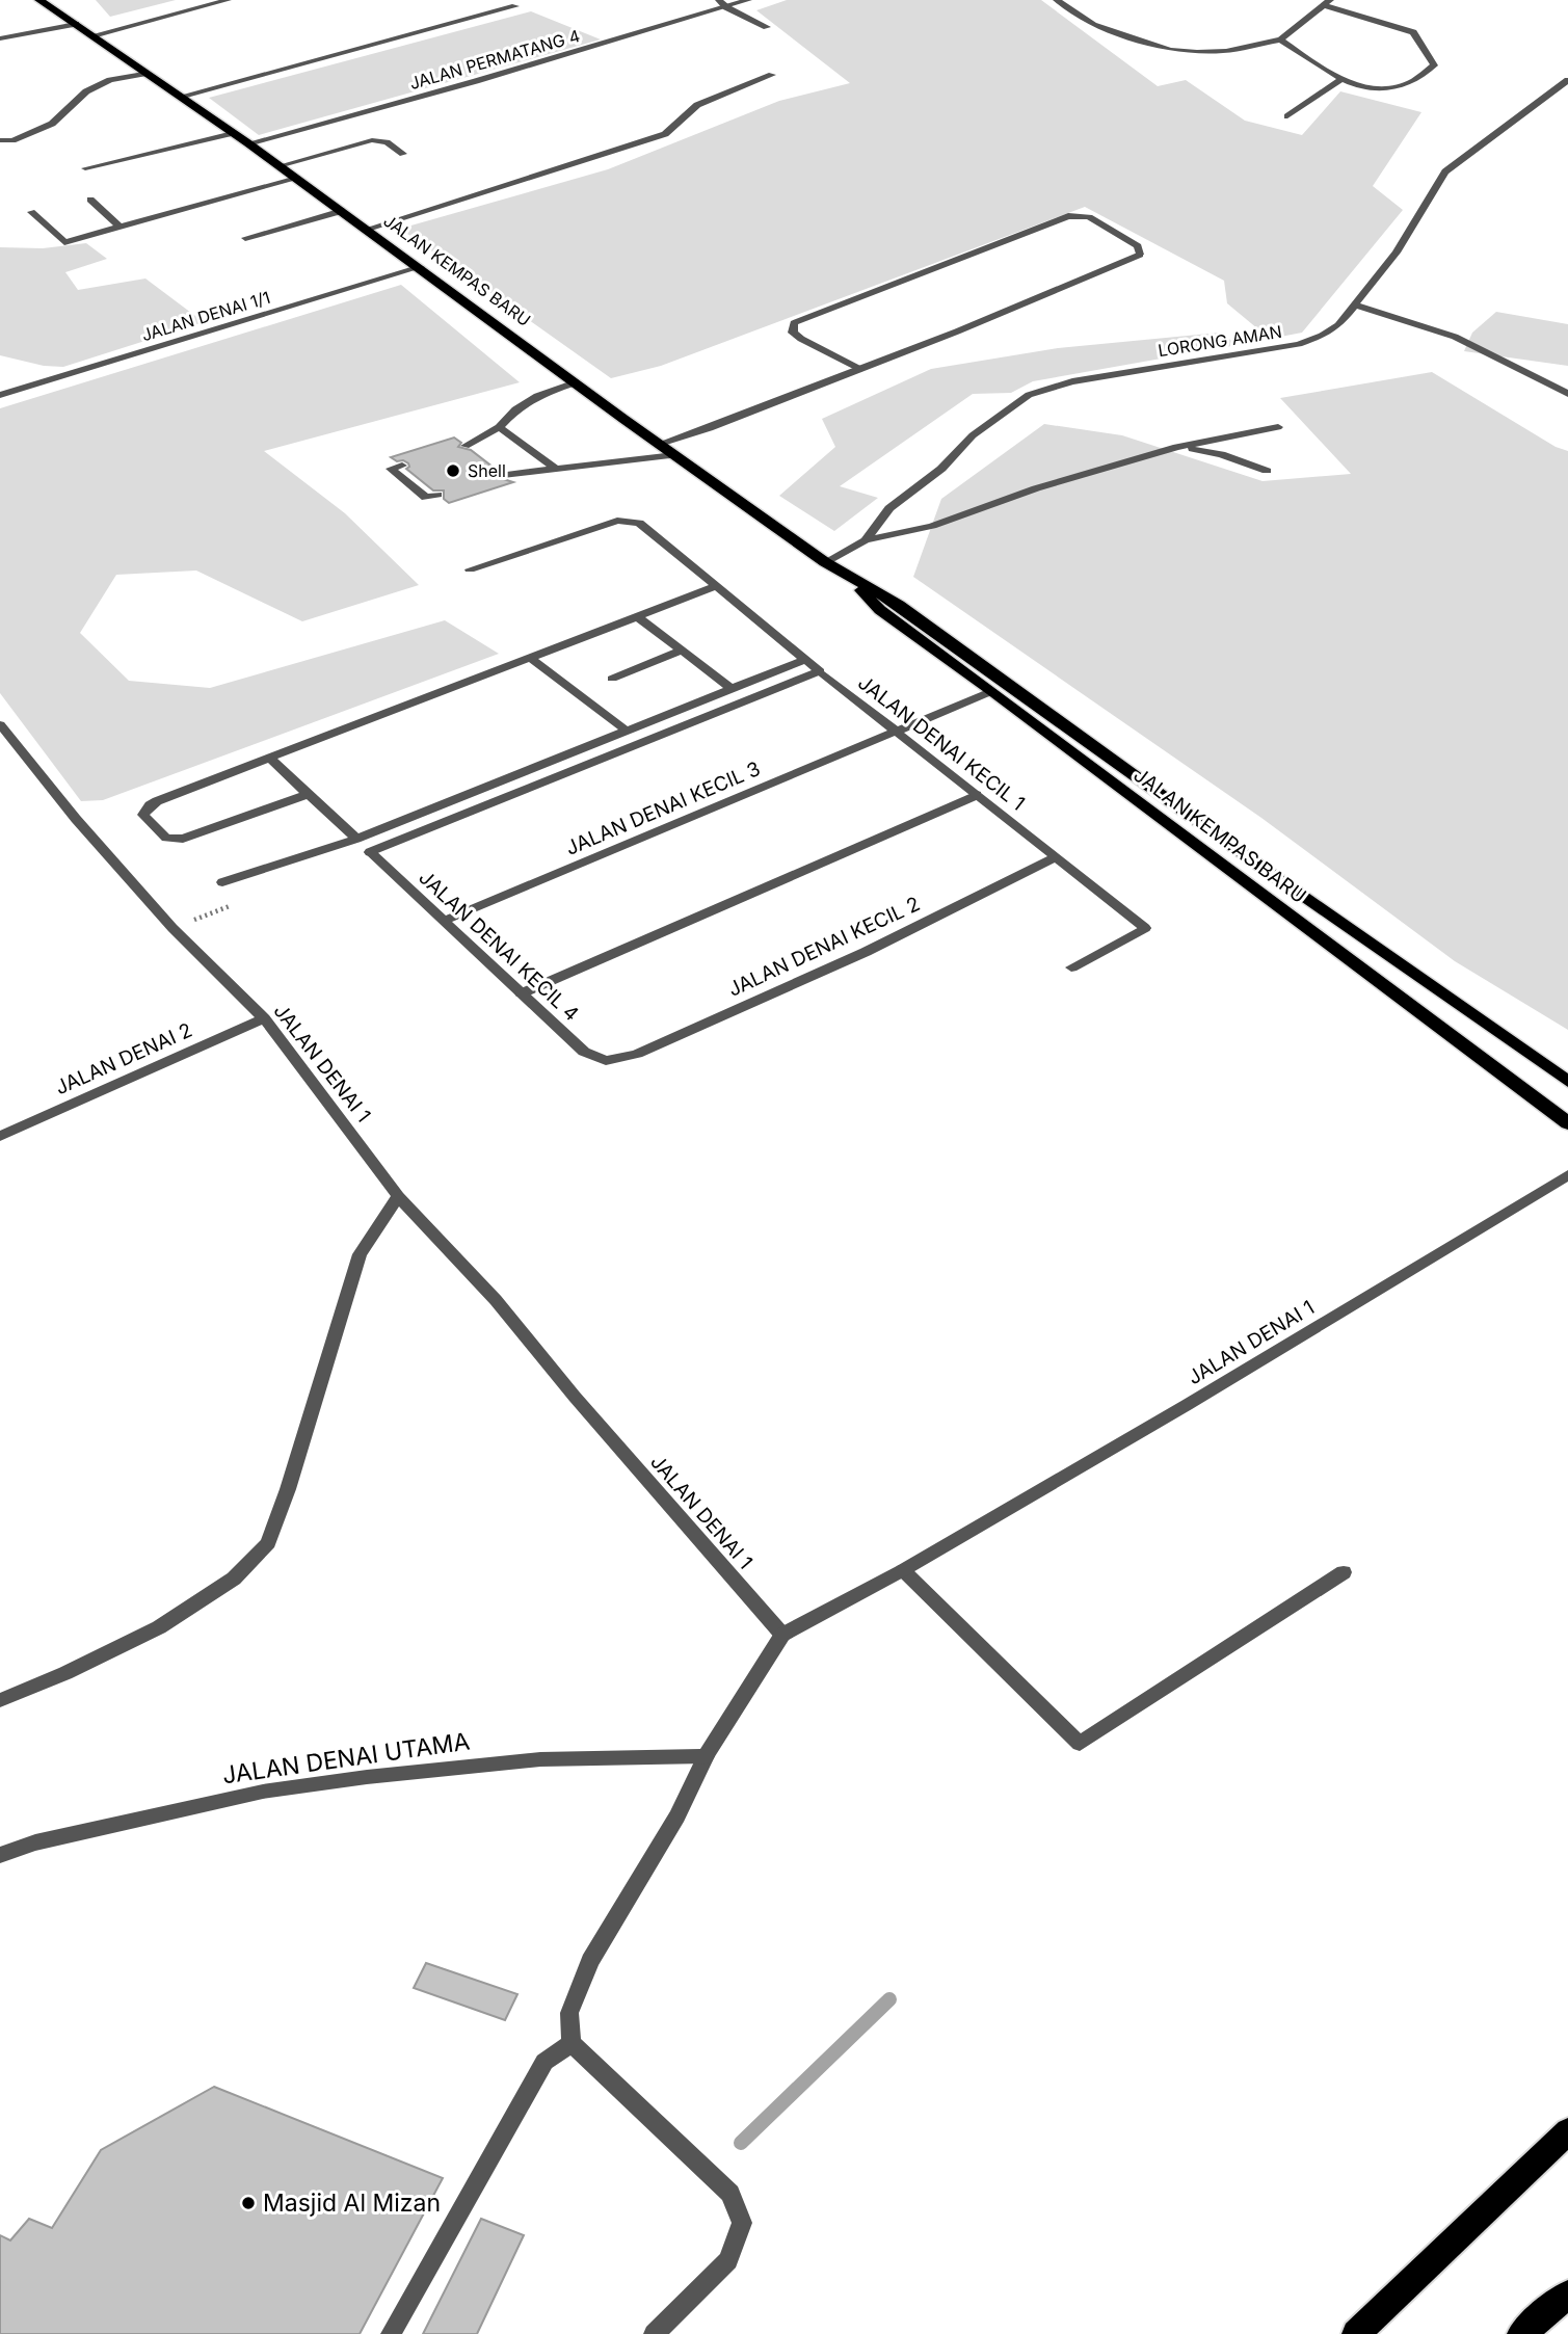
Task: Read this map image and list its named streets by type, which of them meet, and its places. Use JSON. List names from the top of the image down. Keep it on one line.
{"streets":{"main road":["JALAN KEMPAS BARU"],"street":["JALAN PERMATANG 4","JALAN DENAI 1/1","LORONG AMAN","JALAN DENAI KECIL 1","JALAN DENAI KECIL 3","JALAN DENAI KECIL 4","JALAN DENAI KECIL 2","JALAN DENAI 2","JALAN DENAI 1","JALAN DENAI UTAMA"]},"crossings":[["JALAN PERMATANG 4","JALAN KEMPAS BARU"],["JALAN KEMPAS BARU","JALAN DENAI 1/1"],["JALAN KEMPAS BARU","LORONG AMAN"],["JALAN KEMPAS BARU","JALAN DENAI KECIL 3"],["JALAN DENAI KECIL 1","JALAN DENAI KECIL 3"],["JALAN DENAI KECIL 1","JALAN DENAI KECIL 4"],["JALAN DENAI KECIL 1","JALAN DENAI KECIL 2"],["JALAN DENAI KECIL 3","JALAN DENAI KECIL 4"],["JALAN DENAI KECIL 4","JALAN DENAI KECIL 2"],["JALAN DENAI 2","JALAN DENAI 1"]],"places":["Shell","Masjid Al Mizan"]}
